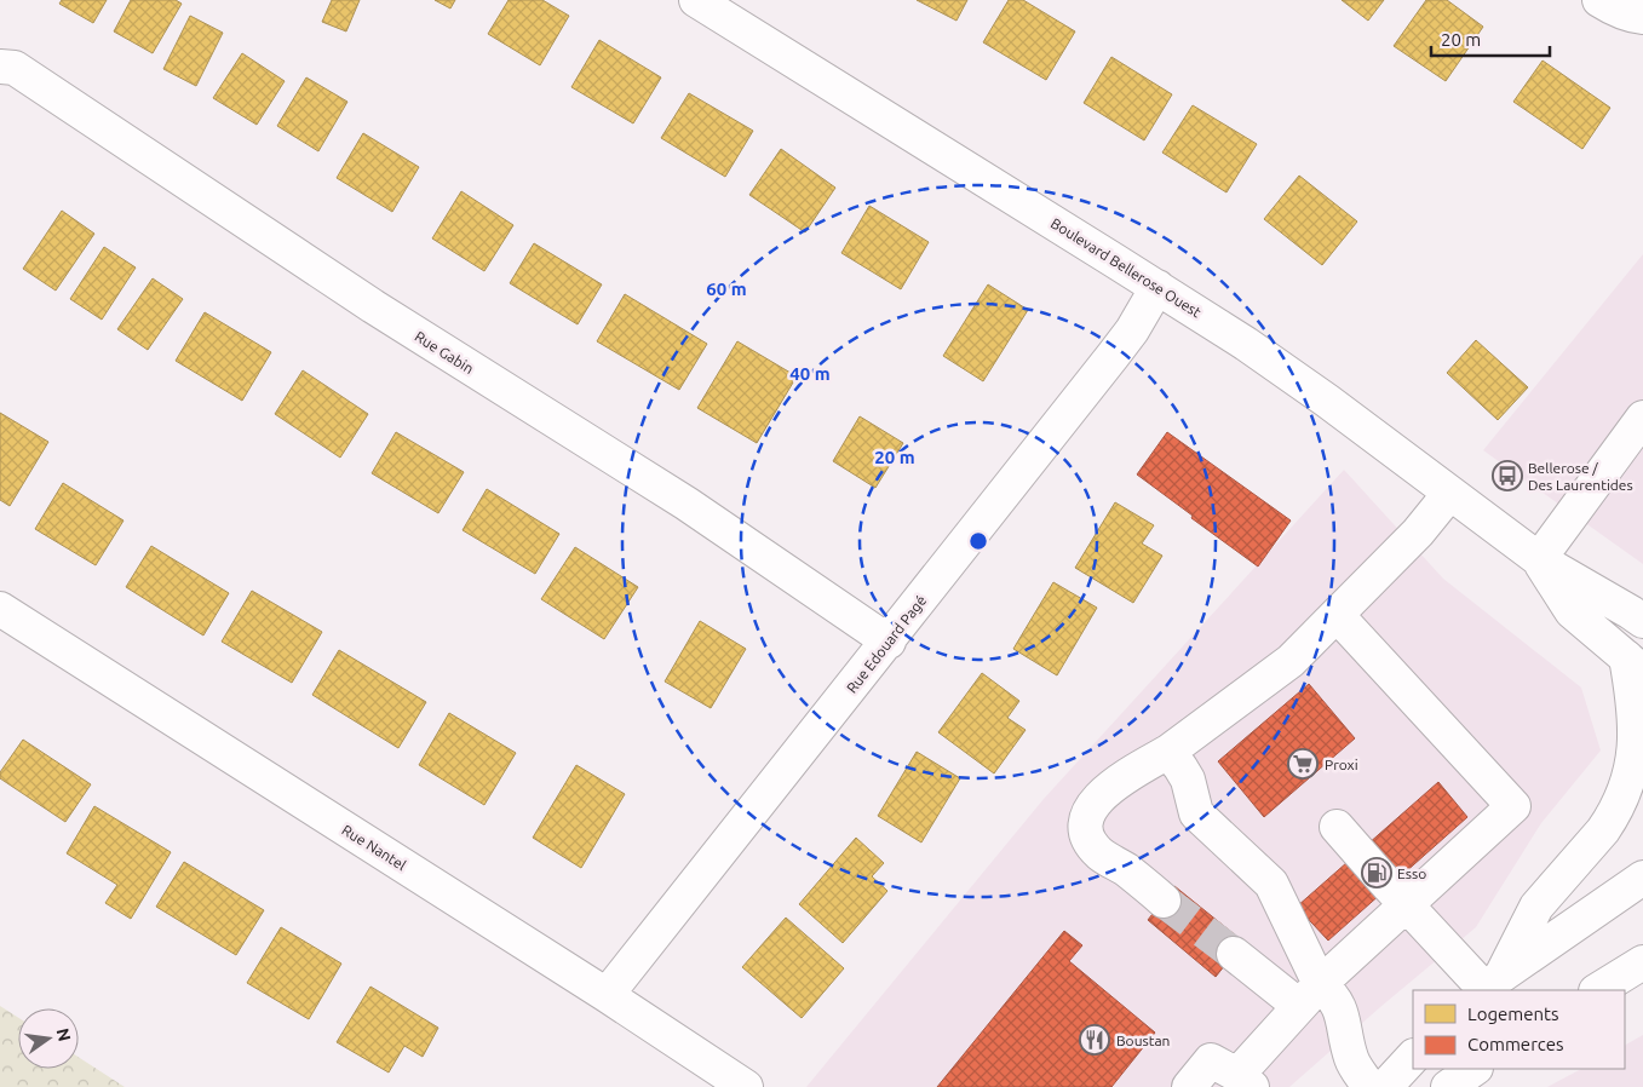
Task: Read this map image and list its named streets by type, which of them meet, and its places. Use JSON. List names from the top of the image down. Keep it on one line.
{"streets":{"street":["Boulevard Bellerose Ouest","Rue Gabin","Rue Edouard Pagé","Rue Nantel"]},"crossings":[["Boulevard Bellerose Ouest","Rue Edouard Pagé"],["Rue Gabin","Rue Edouard Pagé"],["Rue Edouard Pagé","Rue Nantel"]],"places":{"bus stop":["Bellerose / Des Laurentides"],"supermarket":["Proxi"],"fuel station":["Esso"],"restaurant":["Boustan"]},"legend":["Logements","Commerces"],"scale_bar":"20 m","north":"right","rings":["60 m","40 m","20 m"]}
